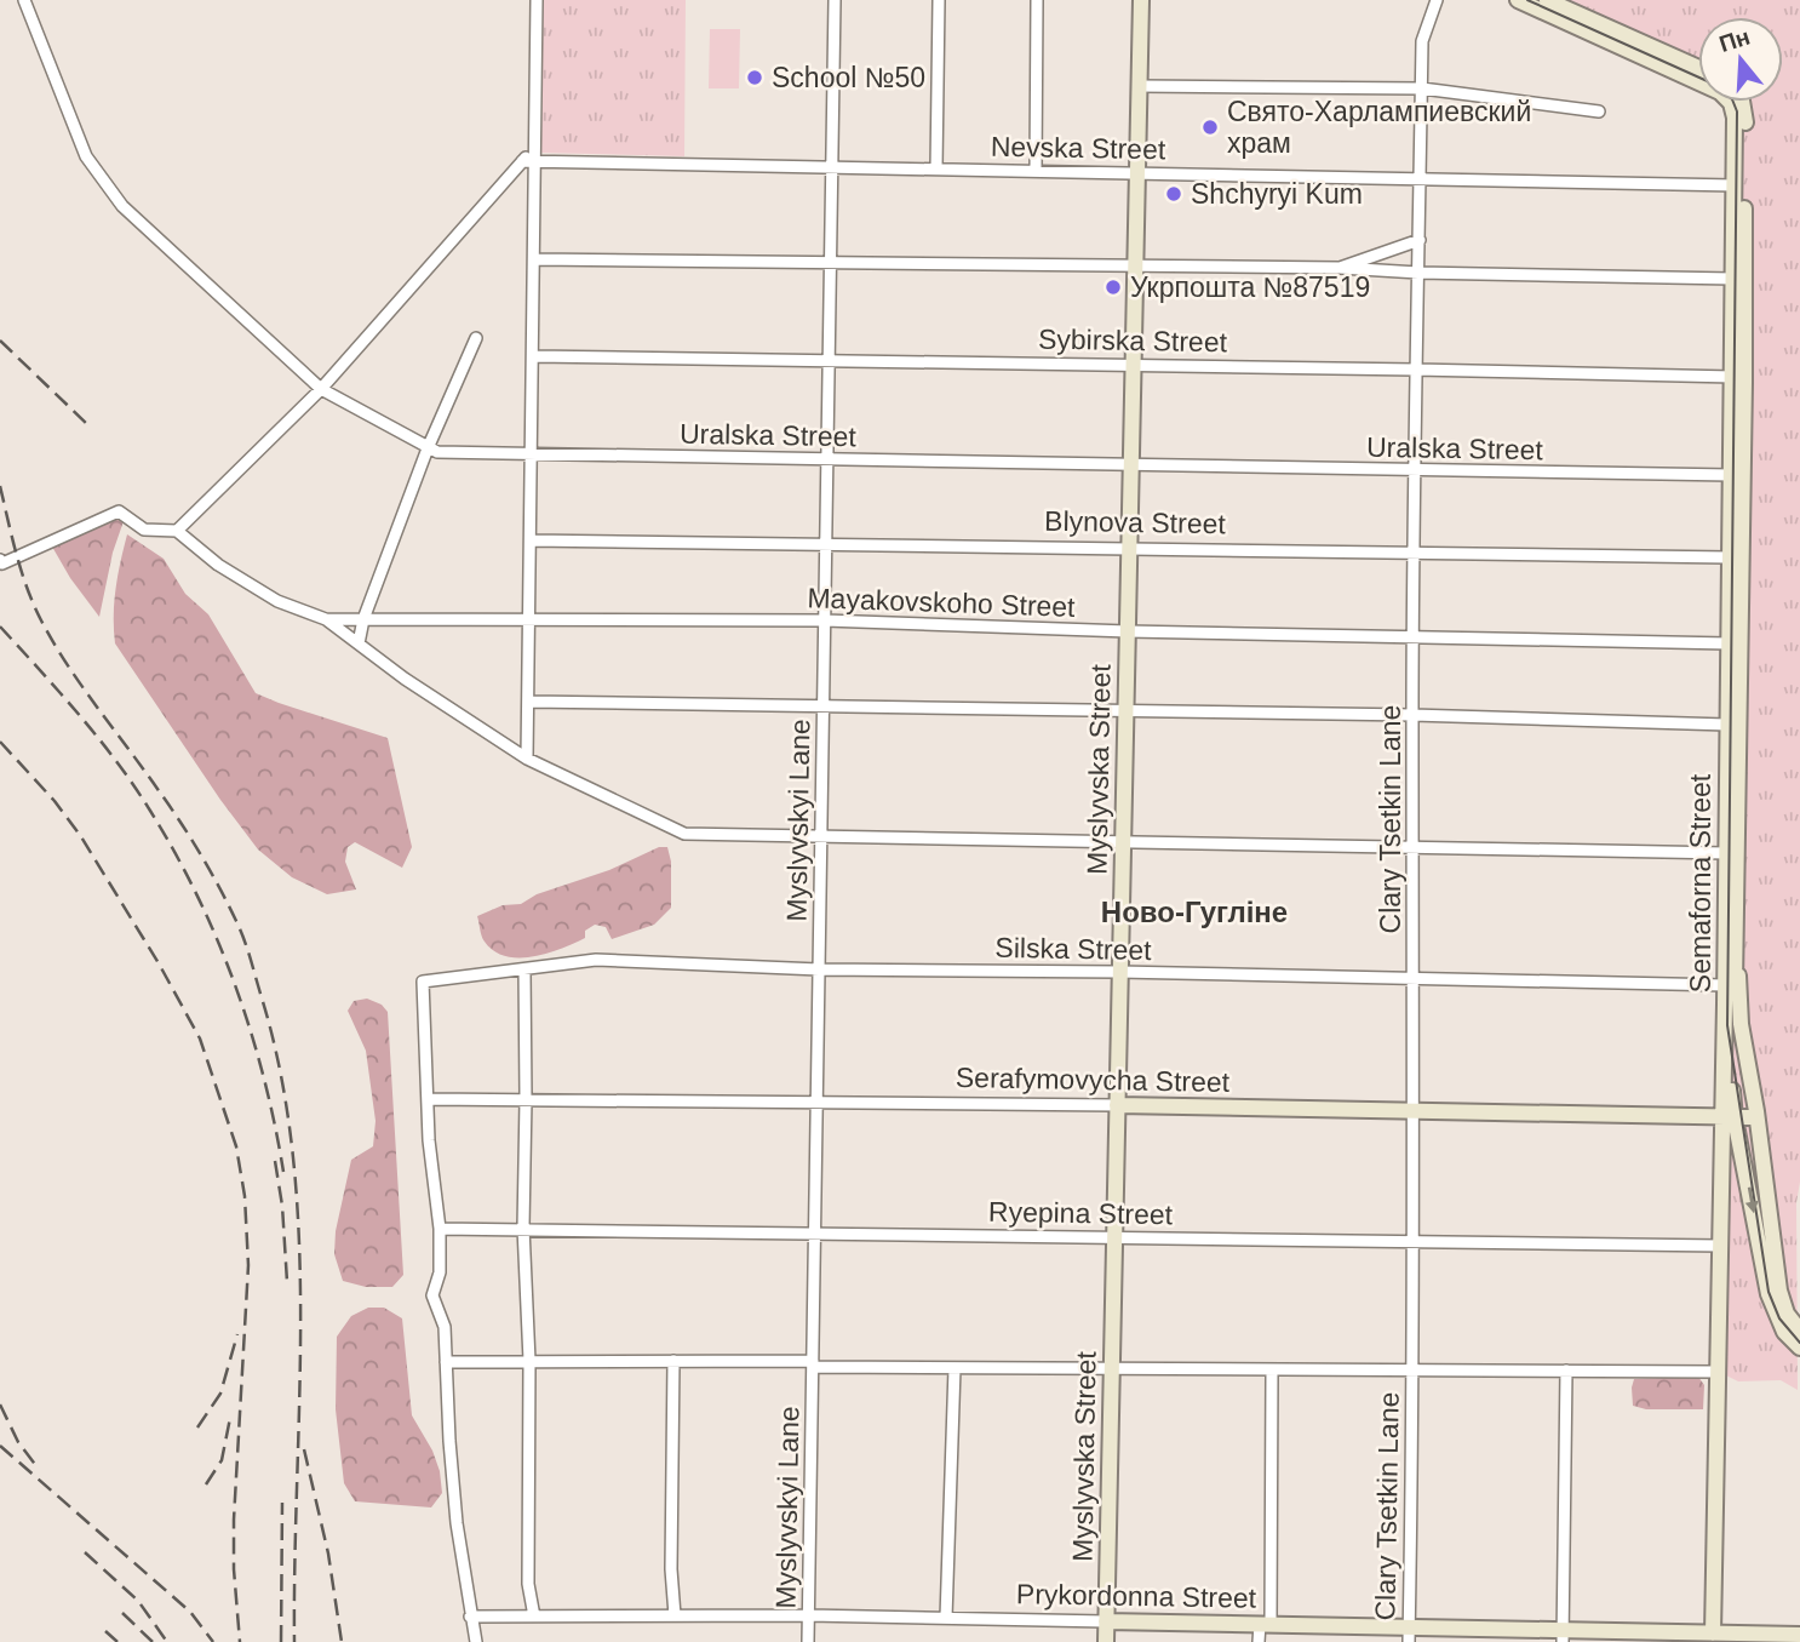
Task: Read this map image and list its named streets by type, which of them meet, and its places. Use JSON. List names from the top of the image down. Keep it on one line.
{"streets":{"street":["Nevska Street","Sybirska Street","Uralska Street","Blynova Street","Mayakovskoho Street","Myslyvska Street","Clary Tsetkin Lane","Myslyvskyi Lane","Semaforna Street","Silska Street","Serafymovycha Street","Ryepina Street","Prykordonna Street"]},"crossings":[["Nevska Street","Myslyvska Street"],["Nevska Street","Clary Tsetkin Lane"],["Nevska Street","Myslyvskyi Lane"],["Nevska Street","Semaforna Street"],["Sybirska Street","Myslyvska Street"],["Sybirska Street","Clary Tsetkin Lane"],["Sybirska Street","Myslyvskyi Lane"],["Sybirska Street","Semaforna Street"],["Uralska Street","Myslyvska Street"],["Uralska Street","Clary Tsetkin Lane"],["Uralska Street","Myslyvskyi Lane"],["Uralska Street","Semaforna Street"],["Blynova Street","Myslyvska Street"],["Blynova Street","Clary Tsetkin Lane"],["Blynova Street","Myslyvskyi Lane"],["Blynova Street","Semaforna Street"],["Mayakovskoho Street","Myslyvska Street"],["Mayakovskoho Street","Clary Tsetkin Lane"],["Mayakovskoho Street","Myslyvskyi Lane"],["Mayakovskoho Street","Semaforna Street"],["Myslyvska Street","Silska Street"],["Myslyvska Street","Serafymovycha Street"],["Myslyvska Street","Ryepina Street"],["Myslyvska Street","Prykordonna Street"],["Clary Tsetkin Lane","Silska Street"],["Clary Tsetkin Lane","Serafymovycha Street"],["Clary Tsetkin Lane","Ryepina Street"],["Clary Tsetkin Lane","Prykordonna Street"],["Myslyvskyi Lane","Silska Street"],["Myslyvskyi Lane","Serafymovycha Street"],["Myslyvskyi Lane","Ryepina Street"],["Myslyvskyi Lane","Prykordonna Street"],["Semaforna Street","Silska Street"],["Semaforna Street","Serafymovycha Street"],["Semaforna Street","Ryepina Street"],["Semaforna Street","Prykordonna Street"],["Silska Street","Serafymovycha Street"]],"districts":["Ново-Гугліне"],"places":["School №50","Свято-Харлампиевский храм","Shchyryi Kum","Укрпошта №87519"],"north":"top"}
